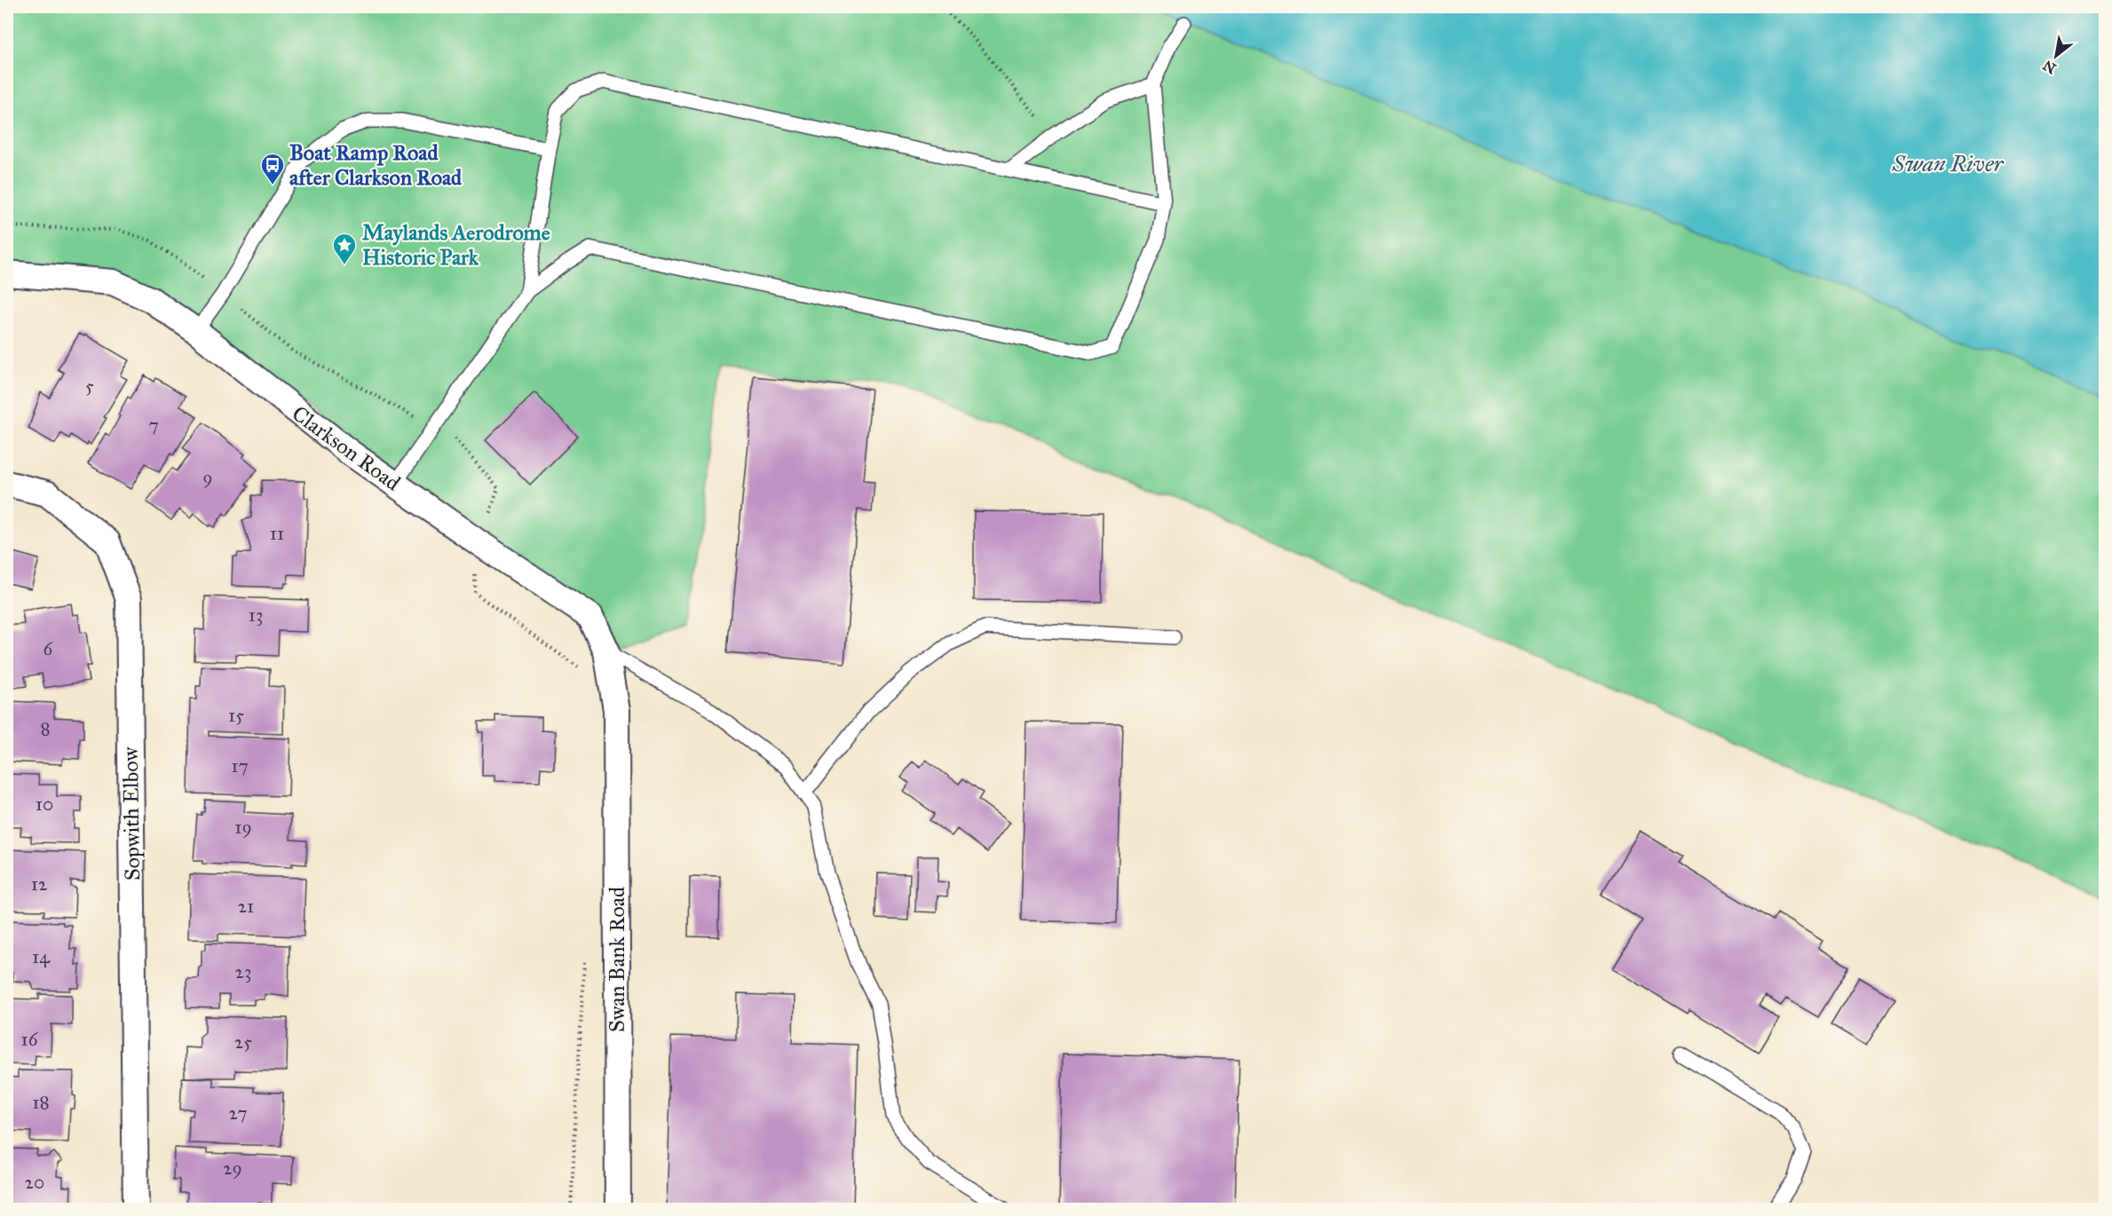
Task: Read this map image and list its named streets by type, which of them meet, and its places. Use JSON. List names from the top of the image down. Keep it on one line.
{"streets":{"street":["Clarkson Road","Sopwith Elbow","Swan Bank Road"]},"crossings":[["Clarkson Road","Swan Bank Road"]],"water":["Swan River"],"places":{"bus stop":["Boat Ramp Road after Clarkson Road"],"place":["Maylands Aerodrome Historic Park"]},"house_numbers":["5","7","9","11","13","6","15","8","17","10","19","12","21","14","23","16","25","18","27","29","20"],"north":"bottom left"}
